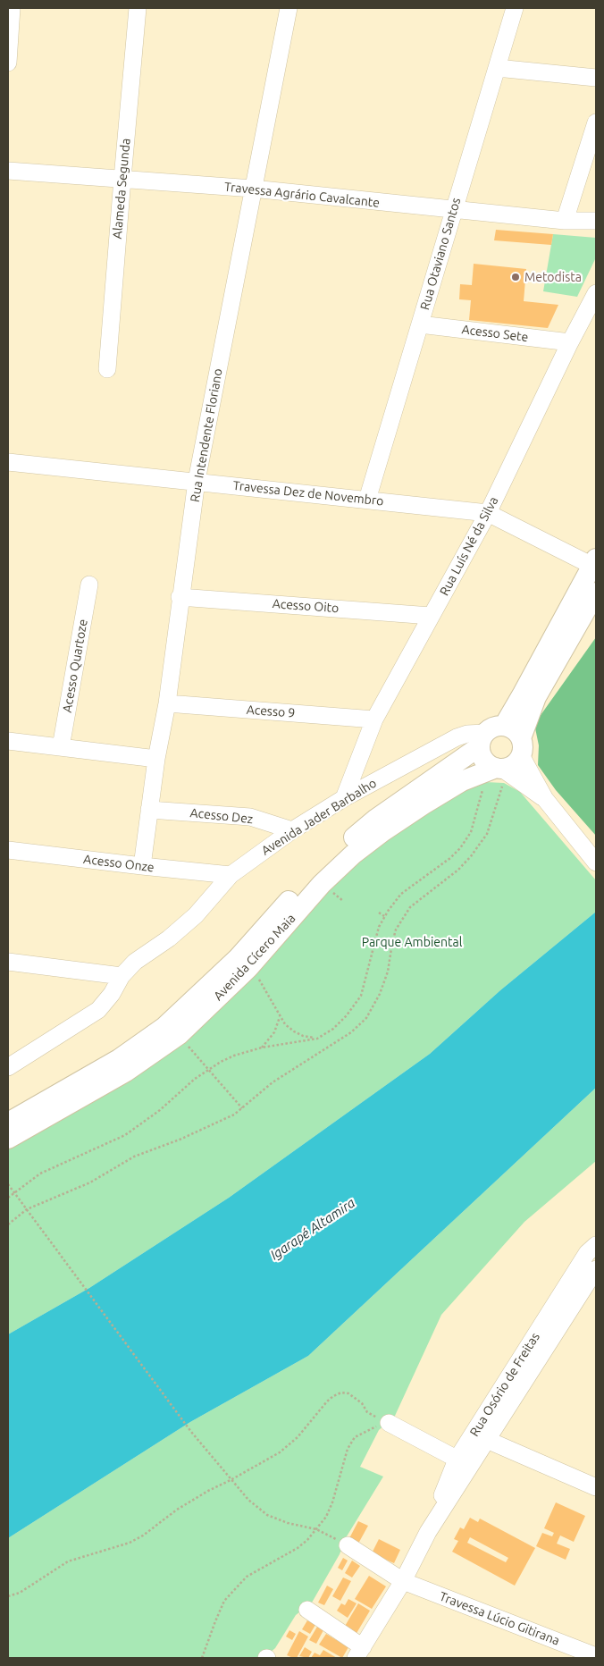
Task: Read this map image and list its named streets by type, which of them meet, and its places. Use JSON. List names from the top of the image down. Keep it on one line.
{"streets":{"main road":["Avenida Cícero Maia"],"street":["Alameda Segunda","Travessa Agrário Cavalcante","Rua Otaviano Santos","Acesso Sete","Rua Intendente Floriano","Travessa Dez de Novembro","Rua Luís Né da Silva","Acesso Oito","Acesso Quartoze","Acesso 9","Acesso Dez","Avenida Jader Barbalho","Acesso Onze","Rua Osório de Freitas","Travessa Lúcio Gitirana"]},"crossings":[["Alameda Segunda","Travessa Agrário Cavalcante"],["Travessa Agrário Cavalcante","Rua Otaviano Santos"],["Travessa Agrário Cavalcante","Rua Intendente Floriano"],["Rua Otaviano Santos","Acesso Sete"],["Rua Otaviano Santos","Travessa Dez de Novembro"],["Acesso Sete","Rua Luís Né da Silva"],["Rua Intendente Floriano","Travessa Dez de Novembro"],["Rua Intendente Floriano","Acesso Oito"],["Rua Intendente Floriano","Acesso 9"],["Rua Intendente Floriano","Acesso Dez"],["Rua Intendente Floriano","Acesso Onze"],["Travessa Dez de Novembro","Rua Luís Né da Silva"],["Rua Luís Né da Silva","Acesso Oito"],["Rua Luís Né da Silva","Acesso 9"],["Rua Luís Né da Silva","Avenida Jader Barbalho"],["Acesso Dez","Avenida Jader Barbalho"],["Avenida Jader Barbalho","Acesso Onze"],["Avenida Jader Barbalho","Avenida Cícero Maia"],["Rua Osório de Freitas","Travessa Lúcio Gitirana"]],"water":["Igarapé Altamira"],"parks":["Parque Ambiental"],"places":["Metodista"]}
